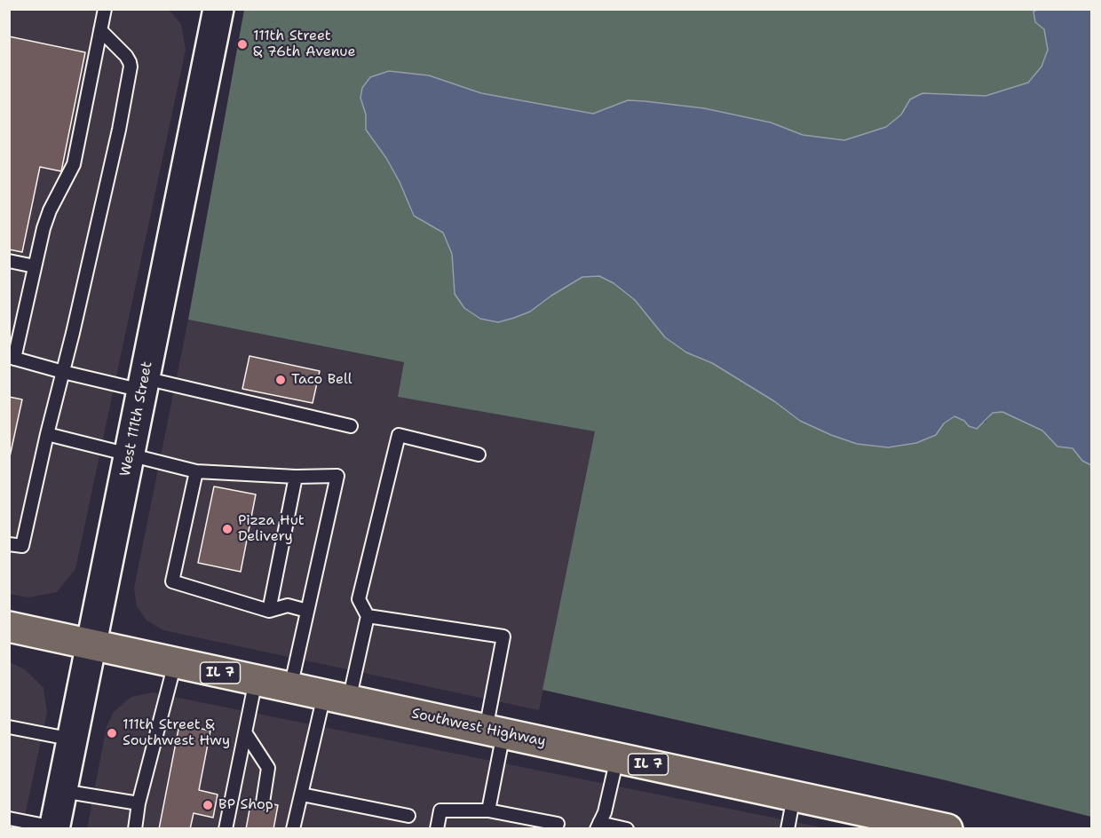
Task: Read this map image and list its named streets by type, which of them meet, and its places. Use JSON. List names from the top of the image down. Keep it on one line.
{"streets":{"main road":["West 111th Street","IL 7","Southwest Highway"]},"crossings":[["West 111th Street","Southwest Highway"]],"places":["111th Street & 76th Avenue","Taco Bell","Pizza Hut Delivery","111th Street & Southwest Hwy","BP Shop"]}
